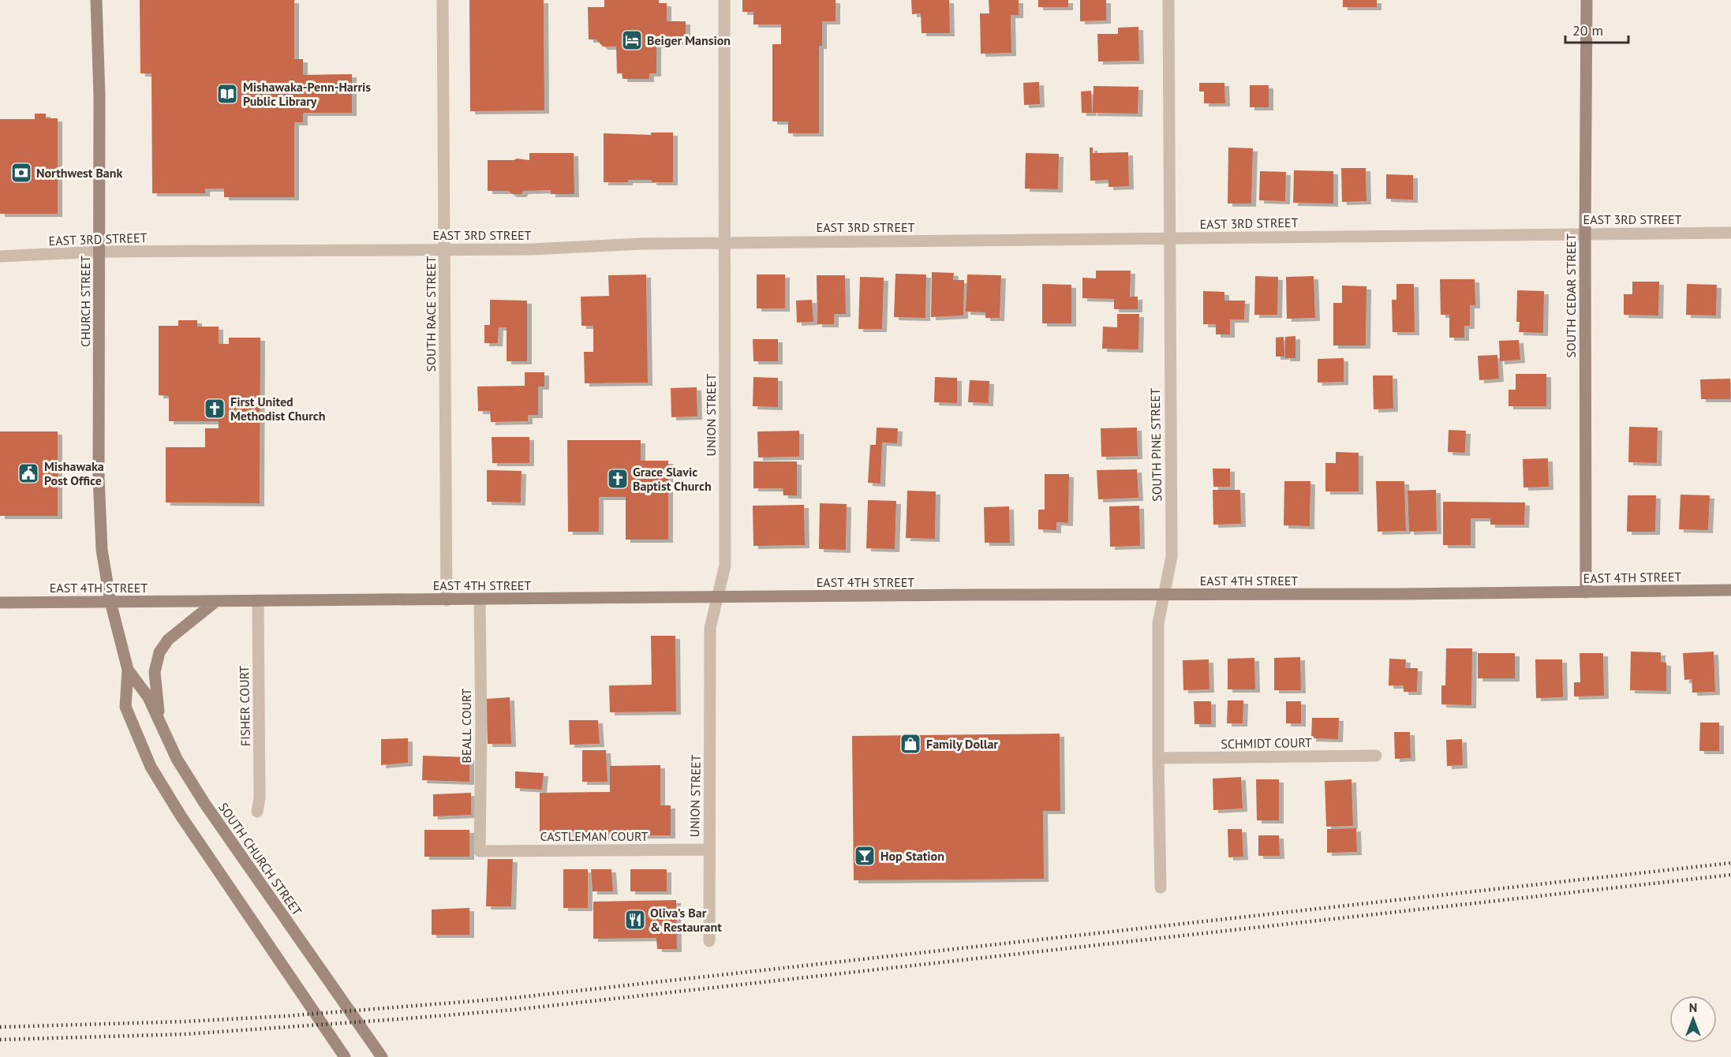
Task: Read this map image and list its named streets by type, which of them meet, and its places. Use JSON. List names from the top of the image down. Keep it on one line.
{"streets":{"street":["EAST 3RD STREET","SOUTH CEDAR STREET","CHURCH STREET","SOUTH RACE STREET","UNION STREET","SOUTH PINE STREET","EAST 4TH STREET","FISHER COURT","BEALL COURT","SCHMIDT COURT","CASTLEMAN COURT","SOUTH CHURCH STREET"]},"crossings":[["EAST 3RD STREET","SOUTH CEDAR STREET"],["EAST 3RD STREET","CHURCH STREET"],["EAST 3RD STREET","SOUTH RACE STREET"],["EAST 3RD STREET","UNION STREET"],["EAST 3RD STREET","SOUTH PINE STREET"],["SOUTH CEDAR STREET","EAST 4TH STREET"],["CHURCH STREET","EAST 4TH STREET"],["CHURCH STREET","SOUTH CHURCH STREET"],["SOUTH RACE STREET","EAST 4TH STREET"],["UNION STREET","EAST 4TH STREET"],["UNION STREET","CASTLEMAN COURT"],["SOUTH PINE STREET","EAST 4TH STREET"],["SOUTH PINE STREET","SCHMIDT COURT"],["EAST 4TH STREET","FISHER COURT"],["EAST 4TH STREET","BEALL COURT"],["EAST 4TH STREET","SOUTH CHURCH STREET"],["BEALL COURT","CASTLEMAN COURT"]],"places":{"hotel":["Beiger Mansion"],"library":["Mishawaka-Penn-Harris Public Library"],"bank":["Northwest Bank"],"church":["First United Methodist Church","Grace Slavic Baptist Church"],"public building":["Mishawaka Post Office"],"shop":["Family Dollar"],"bar":["Hop Station"],"restaurant":["Oliva's Bar & Restaurant"]},"scale_bar":"20 m","north":"top"}
